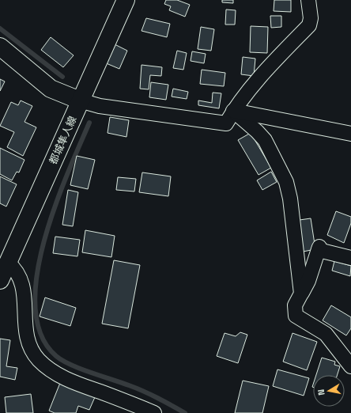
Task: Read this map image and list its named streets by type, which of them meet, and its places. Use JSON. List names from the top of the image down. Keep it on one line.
{"streets":{"main road":["都城隼人線"]},"north":"left"}
